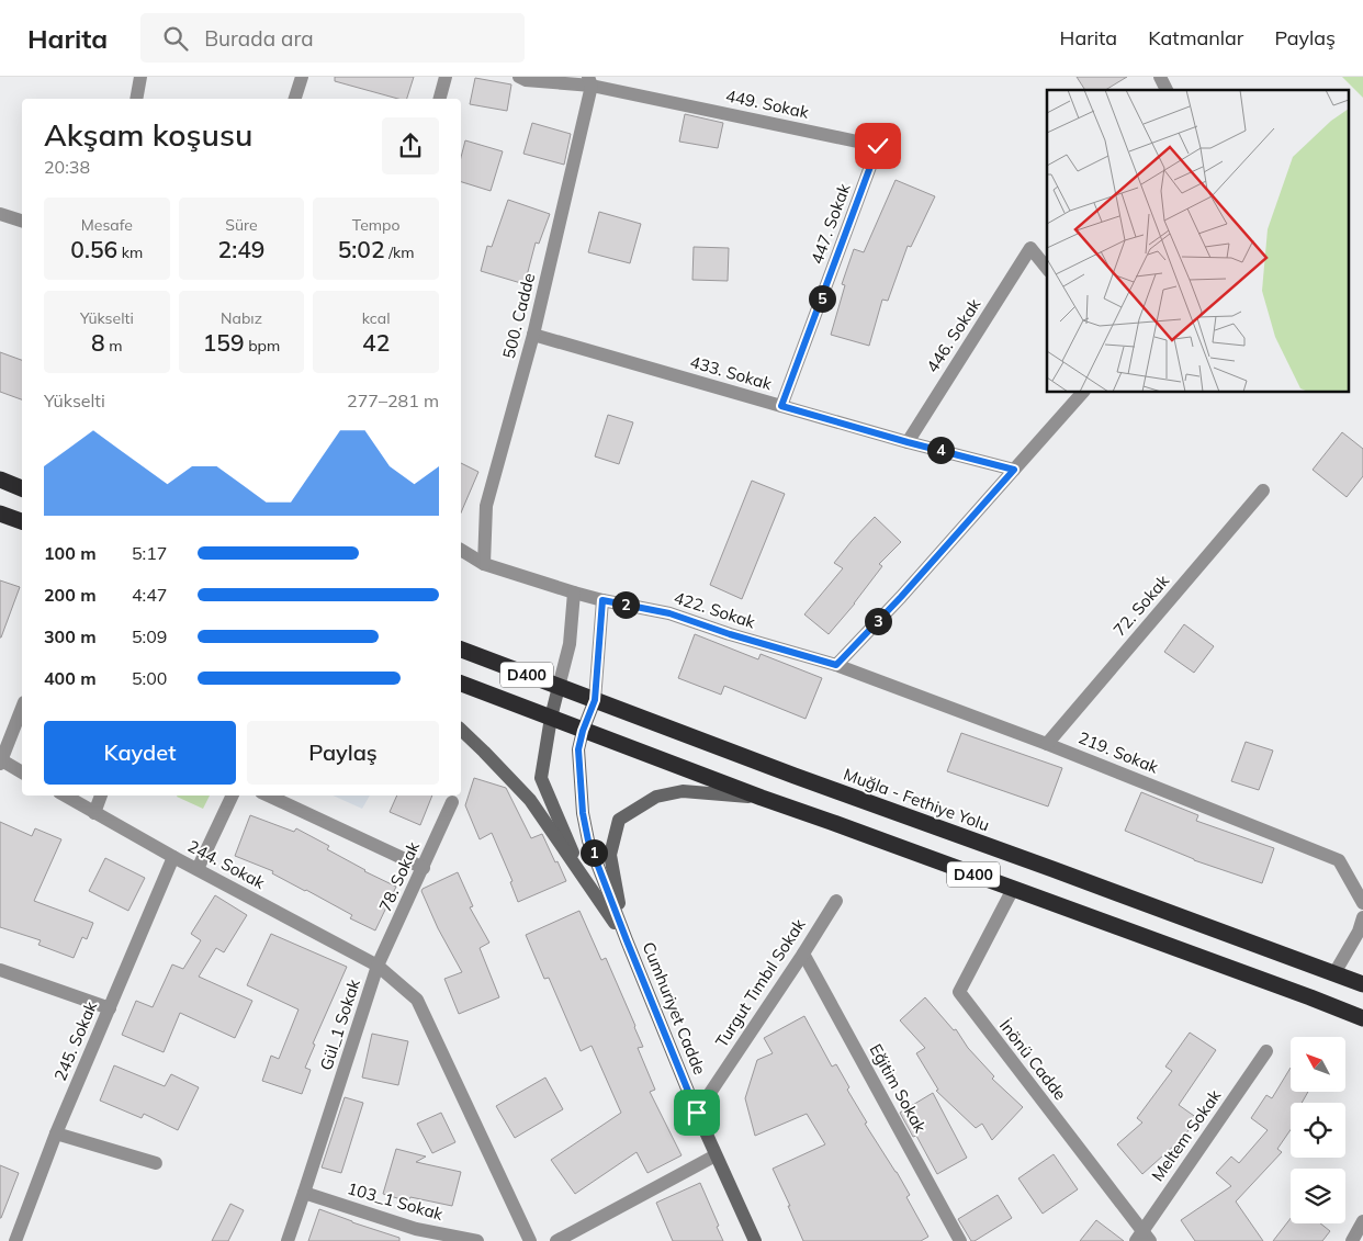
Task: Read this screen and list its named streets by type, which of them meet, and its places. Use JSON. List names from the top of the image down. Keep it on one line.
{"streets":{"highway":["D400","Muğla - Fethiye Yolu"],"street":["449. Sokak","447. Sokak","500. Cadde","446. Sokak","433. Sokak","72. Sokak","422. Sokak","219. Sokak","244. Sokak","78. Sokak","Turgut Tımbıl Sokak","Cumhuriyet Cadde","Gül_1 Sokak","245. Sokak","İnönü Cadde","Eğitim Sokak","Meltem Sokak","103_1 Sokak"]},"crossings":[["449. Sokak","447. Sokak"],["449. Sokak","500. Cadde"],["447. Sokak","433. Sokak"],["500. Cadde","433. Sokak"],["500. Cadde","422. Sokak"],["446. Sokak","433. Sokak"],["72. Sokak","219. Sokak"],["422. Sokak","219. Sokak"],["D400","İnönü Cadde"],["244. Sokak","78. Sokak"],["244. Sokak","Gül_1 Sokak"],["244. Sokak","245. Sokak"],["78. Sokak","Gül_1 Sokak"],["Turgut Tımbıl Sokak","Cumhuriyet Cadde"],["Turgut Tımbıl Sokak","Eğitim Sokak"],["Gül_1 Sokak","103_1 Sokak"],["İnönü Cadde","Meltem Sokak"]],"north":"top left","page":{"header":"Harita","search":"Burada ara","nav":["Harita","Katmanlar","Paylaş"],"heading":["Akşam koşusu","20:38"],"stats":[["Mesafe","0.56 km"],["Süre","2:49"],["Tempo","5:02 /km"],["Yükselti","8 m"],["Nabız","159 bpm"],["kcal","42"]],"pins":["5","4","2","3","1"],"chart":["Yükselti","277–281 m"],"list":[{"name":"100 m","note":"5:17"},{"name":"200 m","note":"4:47"},{"name":"300 m","note":"5:09"},{"name":"400 m","note":"5:00"}],"buttons":["Kaydet","Paylaş"]}}
